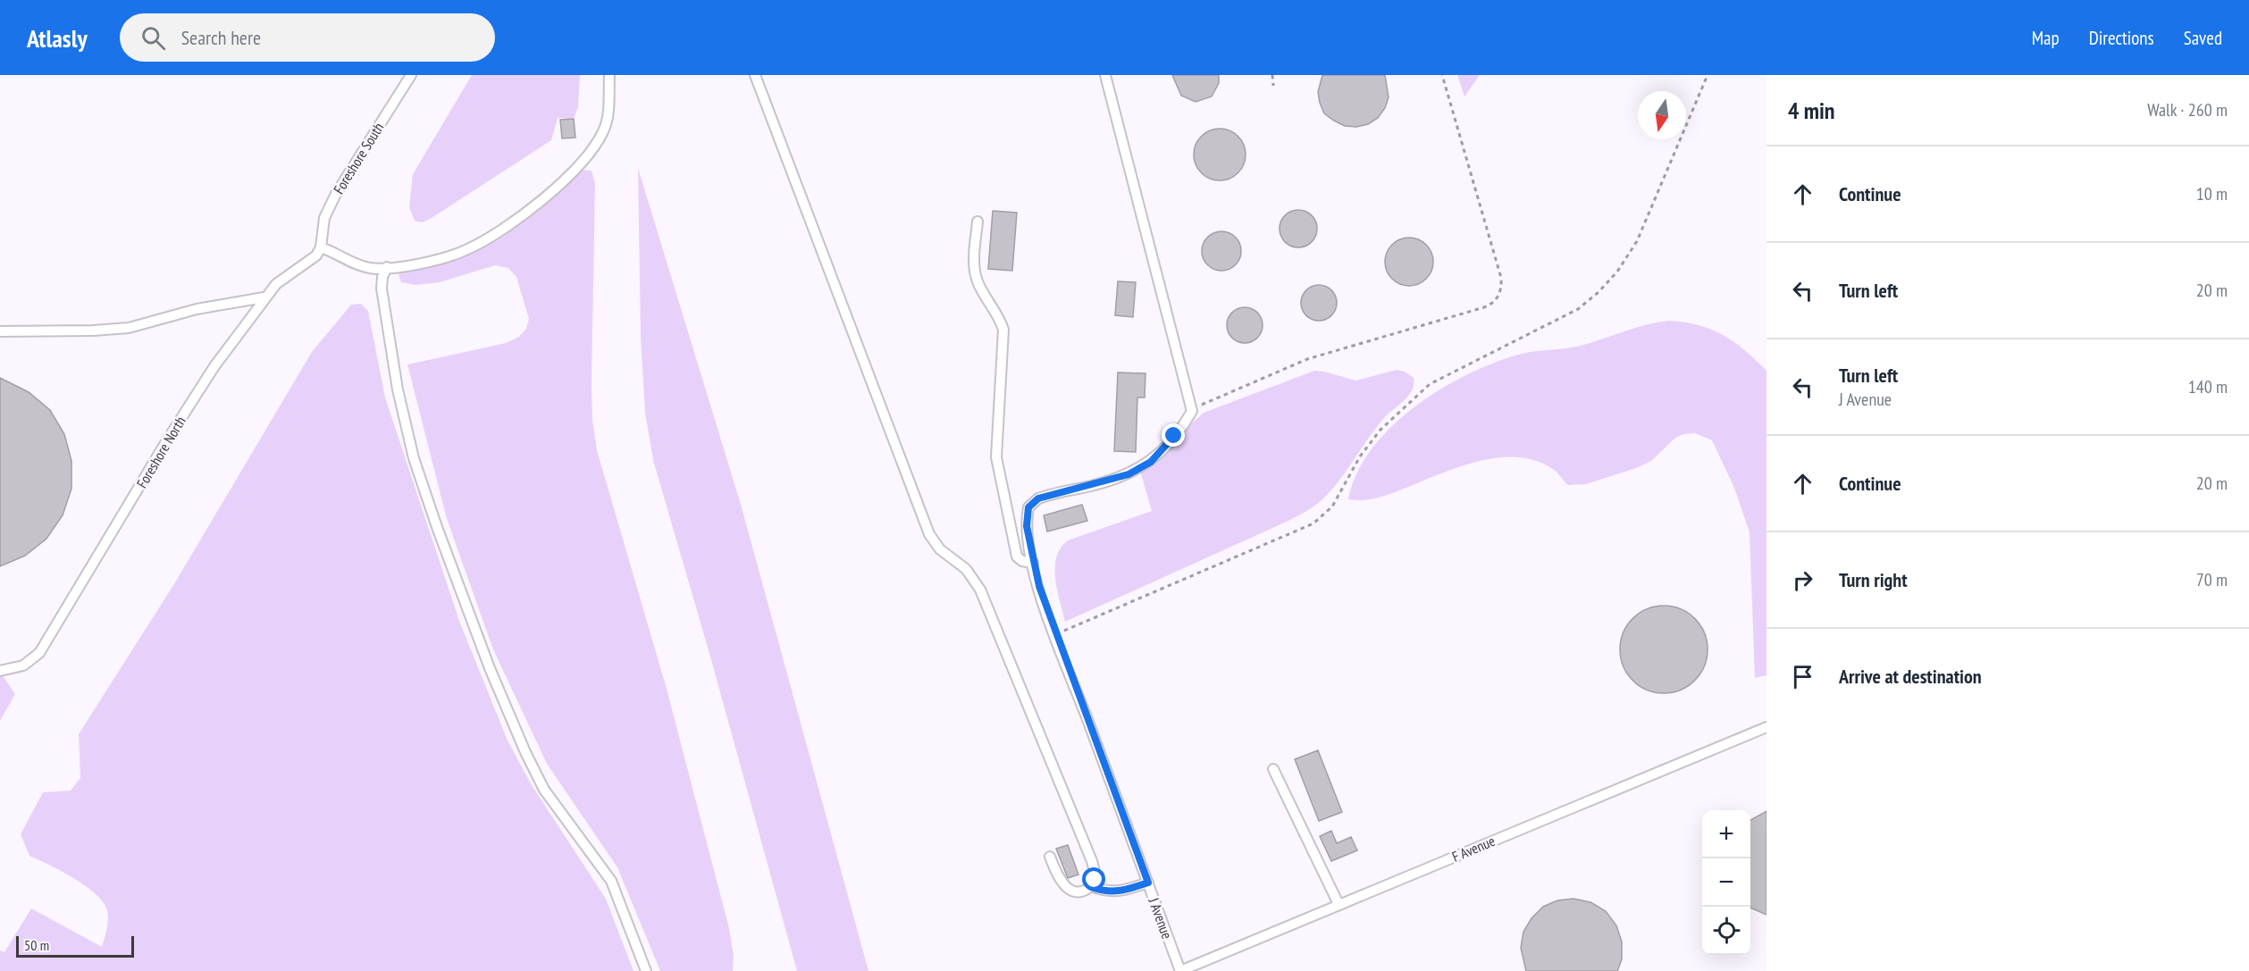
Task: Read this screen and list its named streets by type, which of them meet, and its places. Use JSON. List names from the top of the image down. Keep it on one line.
{"streets":{"lane":["Foreshore South","Foreshore North","F Avenue","J Avenue"]},"crossings":[["Foreshore South","Foreshore North"],["F Avenue","J Avenue"]],"scale_bar":"50 m","north":"bottom","page":{"header":"Atlasly","search":"Search here","nav":["Map","Directions","Saved"],"heading":["4 min","Walk · 260 m"],"list":[["Continue","10 m"],["Turn left","20 m"],["Turn left","J Avenue","140 m"],["Continue","20 m"],["Turn right","70 m"],"Arrive at destination"],"map_buttons":["+","−"],"scale":"50 m"}}
